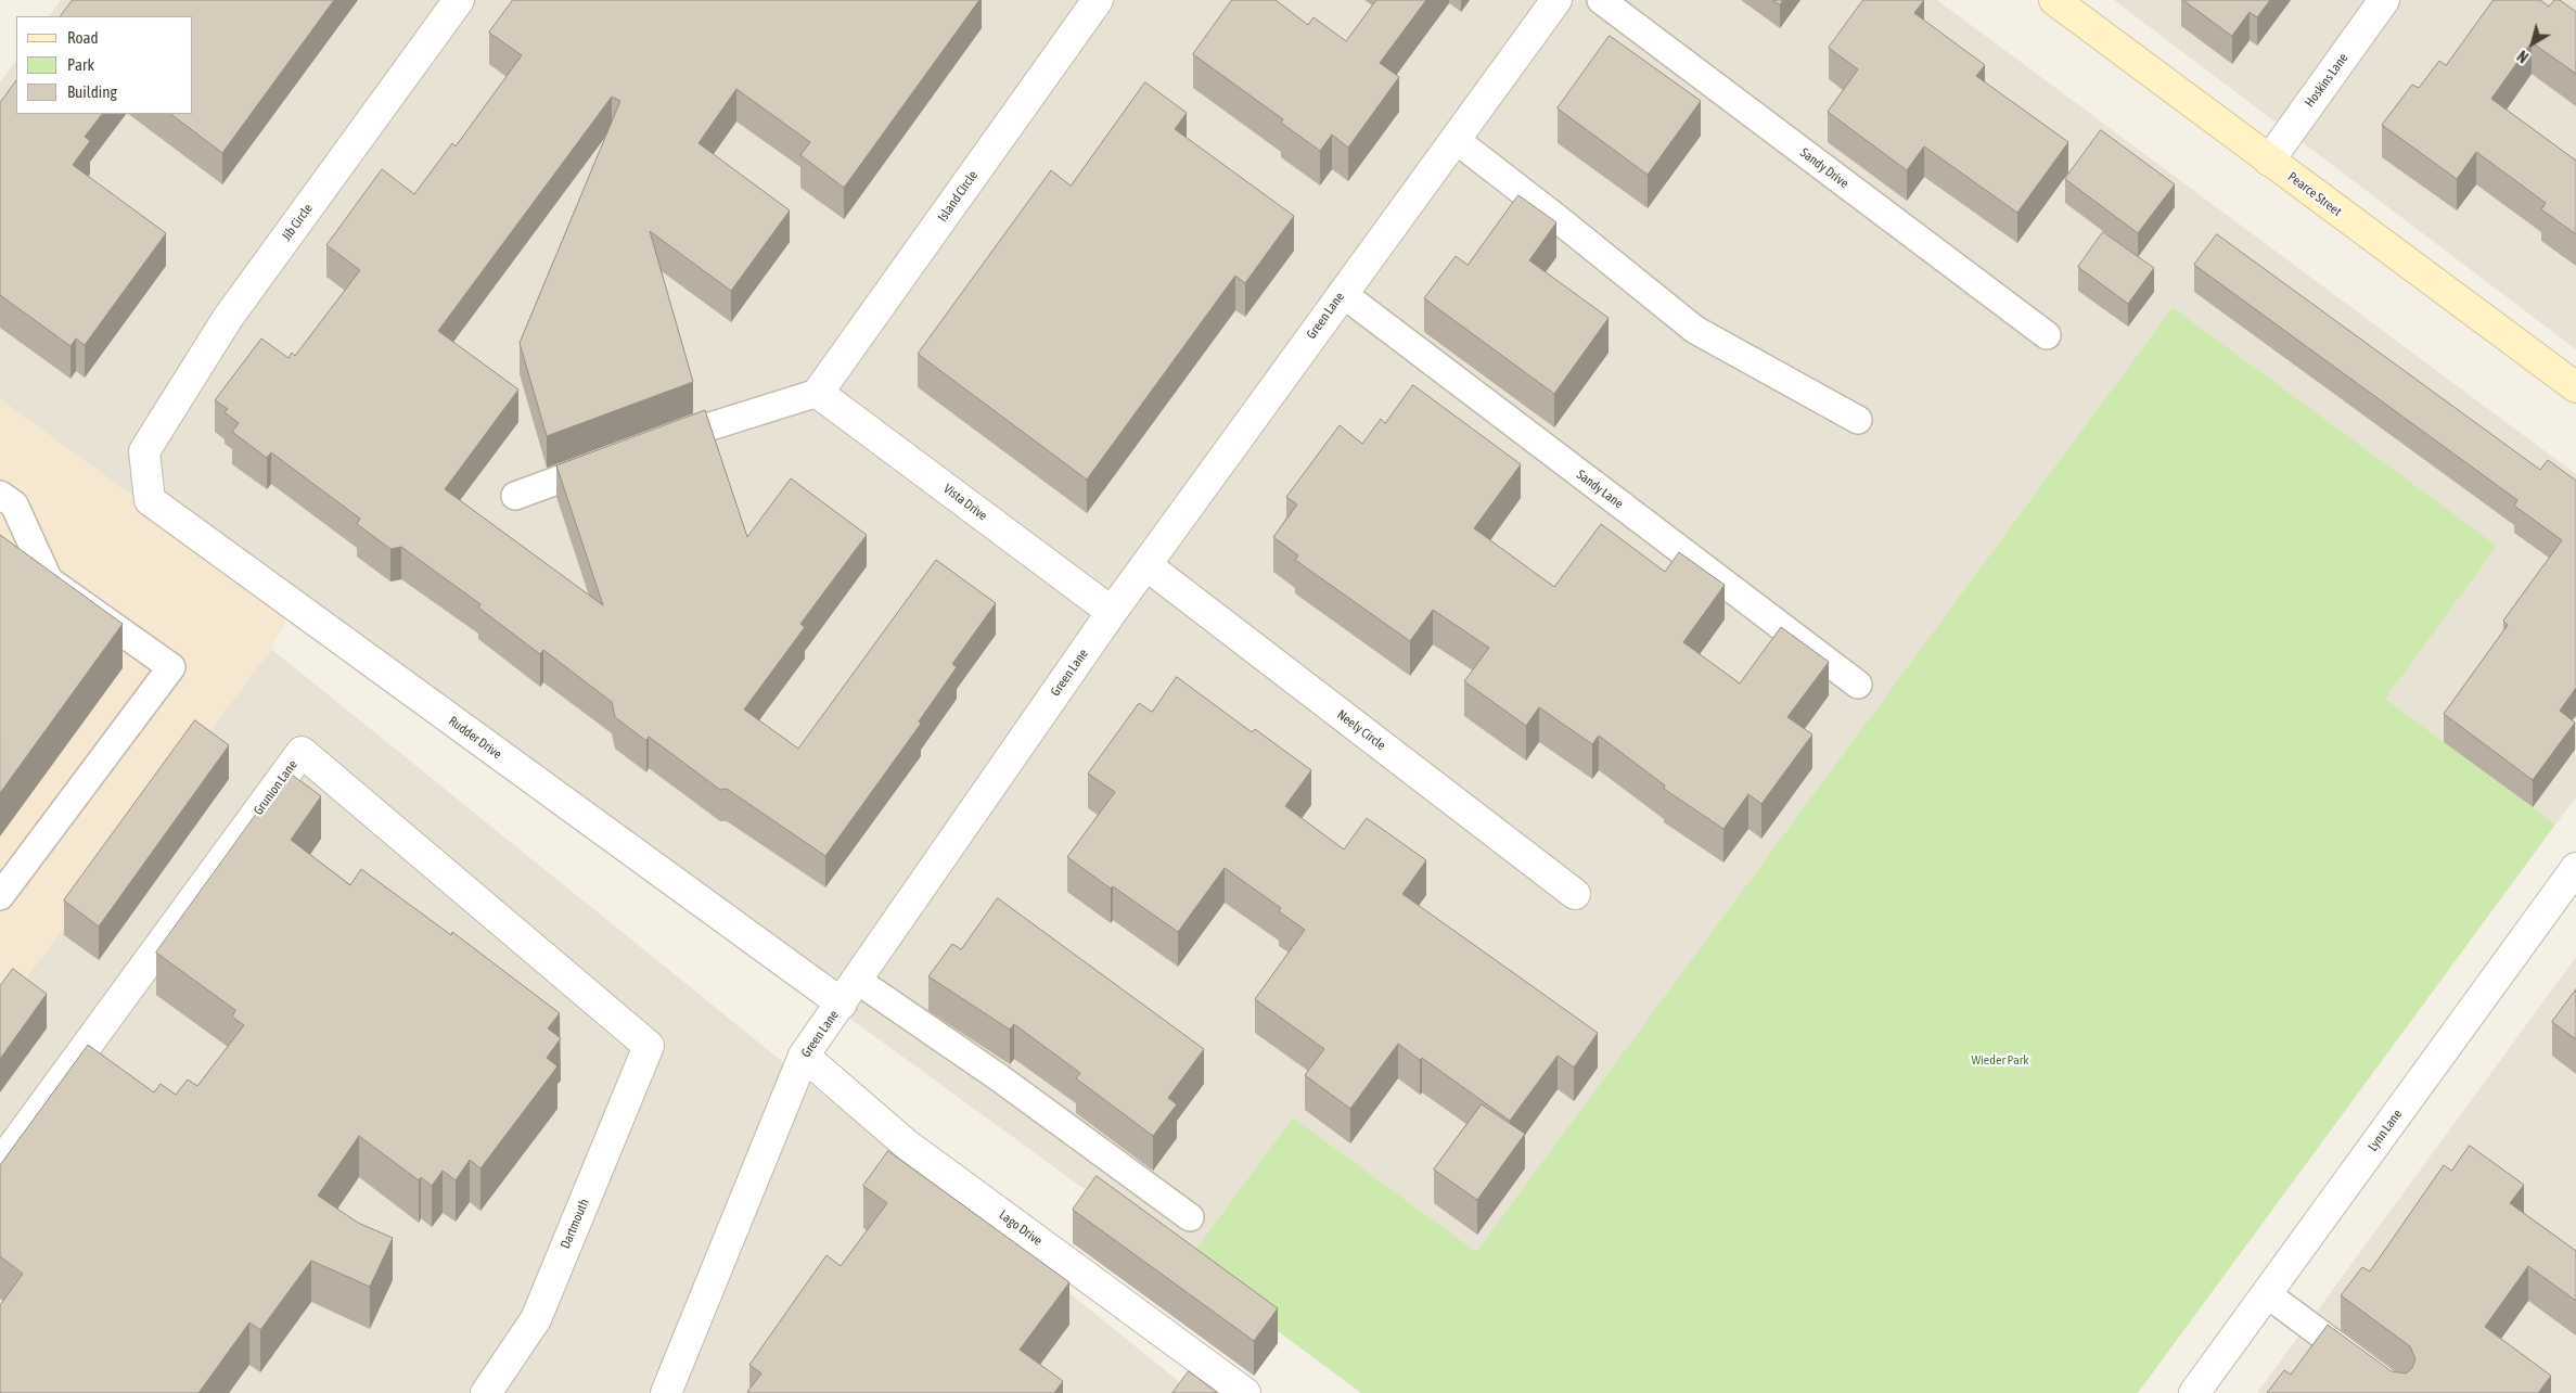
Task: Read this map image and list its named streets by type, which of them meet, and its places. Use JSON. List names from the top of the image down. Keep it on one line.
{"streets":{"street":["Hoskins Lane","Pearce Street","Island Circle","Jib Circle","Green Lane","Vista Drive","Neely Circle","Rudder Drive","Grunion Lane","Lynn Lane","Dartmouth","Lago Drive"],"lane":["Sandy Drive","Sandy Lane"]},"crossings":[["Hoskins Lane","Pearce Street"],["Island Circle","Vista Drive"],["Jib Circle","Rudder Drive"],["Green Lane","Sandy Lane"],["Green Lane","Vista Drive"],["Green Lane","Neely Circle"],["Green Lane","Rudder Drive"],["Green Lane","Lago Drive"],["Grunion Lane","Dartmouth"]],"parks":["Wieder Park"],"legend":["Road","Park","Building"],"north":"bottom left"}
